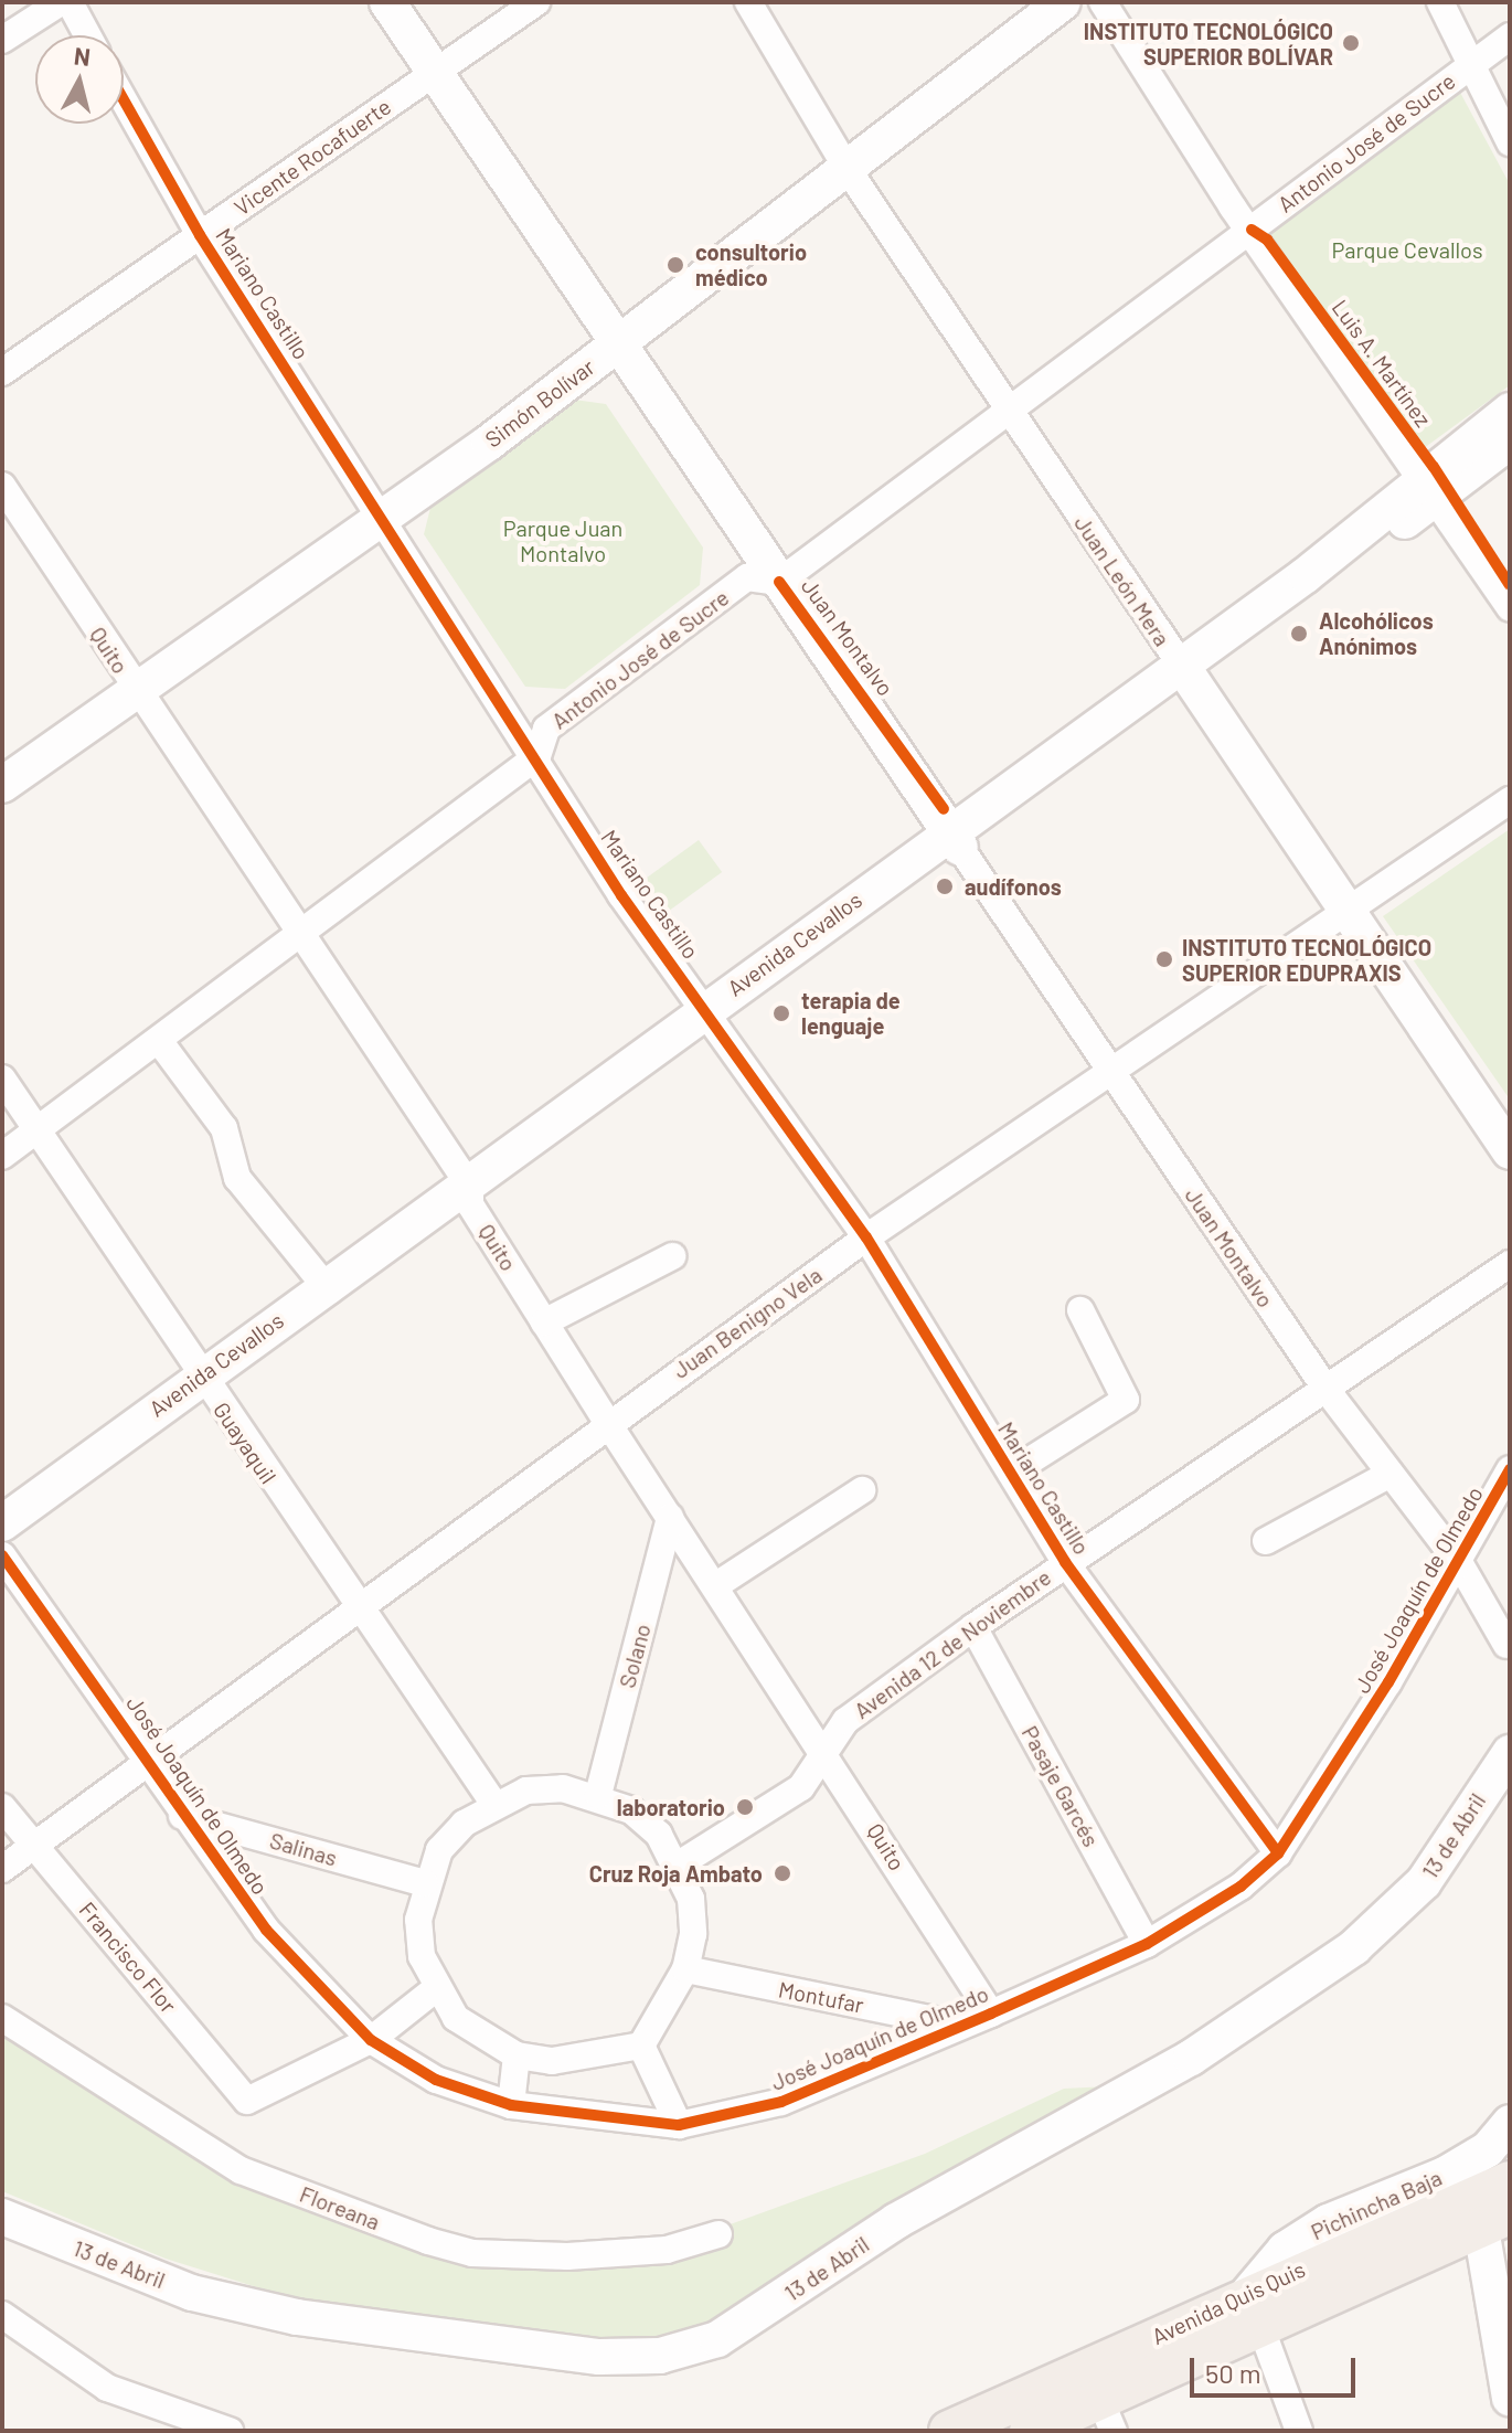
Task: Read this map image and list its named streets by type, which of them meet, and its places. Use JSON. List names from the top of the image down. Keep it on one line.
{"streets":{"main road":["Avenida Quis Quis"],"street":["Antonio José de Sucre","Vicente Rocafuerte","Mariano Castillo","Luis A. Martínez","Simón Bolívar","Juan León Mera","Juan Montalvo","Quito","Avenida Cevallos","Juan Benigno Vela","Guayaquil","José Joaquín de Olmedo","Avenida 12 de Noviembre","Solano","Pasaje Garcés","13 de Abril","Salinas","Francisco Flor","Montufar","Pichincha Baja","Floreana"]},"crossings":[["Antonio José de Sucre","Mariano Castillo"],["Antonio José de Sucre","Luis A. Martínez"],["Antonio José de Sucre","Juan León Mera"],["Antonio José de Sucre","Juan Montalvo"],["Antonio José de Sucre","Quito"],["Antonio José de Sucre","Guayaquil"],["Vicente Rocafuerte","Mariano Castillo"],["Vicente Rocafuerte","Juan Montalvo"],["Mariano Castillo","Simón Bolívar"],["Mariano Castillo","Avenida Cevallos"],["Mariano Castillo","Juan Benigno Vela"],["Mariano Castillo","José Joaquín de Olmedo"],["Mariano Castillo","Avenida 12 de Noviembre"],["Luis A. Martínez","Avenida Cevallos"],["Simón Bolívar","Juan León Mera"],["Simón Bolívar","Juan Montalvo"],["Simón Bolívar","Quito"],["Juan León Mera","Avenida Cevallos"],["Juan León Mera","Juan Benigno Vela"],["Juan Montalvo","Avenida Cevallos"],["Juan Montalvo","Juan Benigno Vela"],["Juan Montalvo","José Joaquín de Olmedo"],["Juan Montalvo","Avenida 12 de Noviembre"],["Quito","Avenida Cevallos"],["Quito","Juan Benigno Vela"],["Quito","José Joaquín de Olmedo"],["Quito","Avenida 12 de Noviembre"],["Quito","Solano"],["Avenida Cevallos","Guayaquil"],["Juan Benigno Vela","Guayaquil"],["Juan Benigno Vela","José Joaquín de Olmedo"],["Juan Benigno Vela","Francisco Flor"],["Guayaquil","Avenida 12 de Noviembre"],["Guayaquil","Solano"],["Guayaquil","Salinas"],["Guayaquil","Montufar"],["José Joaquín de Olmedo","Pasaje Garcés"],["José Joaquín de Olmedo","Salinas"],["José Joaquín de Olmedo","Francisco Flor"],["José Joaquín de Olmedo","Montufar"],["Avenida 12 de Noviembre","Solano"],["Avenida 12 de Noviembre","Pasaje Garcés"],["Avenida 12 de Noviembre","Salinas"],["Avenida 12 de Noviembre","Montufar"],["Solano","Salinas"],["Solano","Montufar"],["Salinas","Montufar"],["Pichincha Baja","Avenida Quis Quis"]],"parks":["Parque Cevallos","Parque Juan Montalvo"],"places":["INSTITUTO TECNOLÓGICO SUPERIOR BOLÍVAR","consultorio médico","Alcohólicos Anónimos","audífonos","INSTITUTO TECNOLÓGICO SUPERIOR EDUPRAXIS","terapia de lenguaje","laboratorio","Cruz Roja Ambato"],"scale_bar":"50 m","north":"top"}
